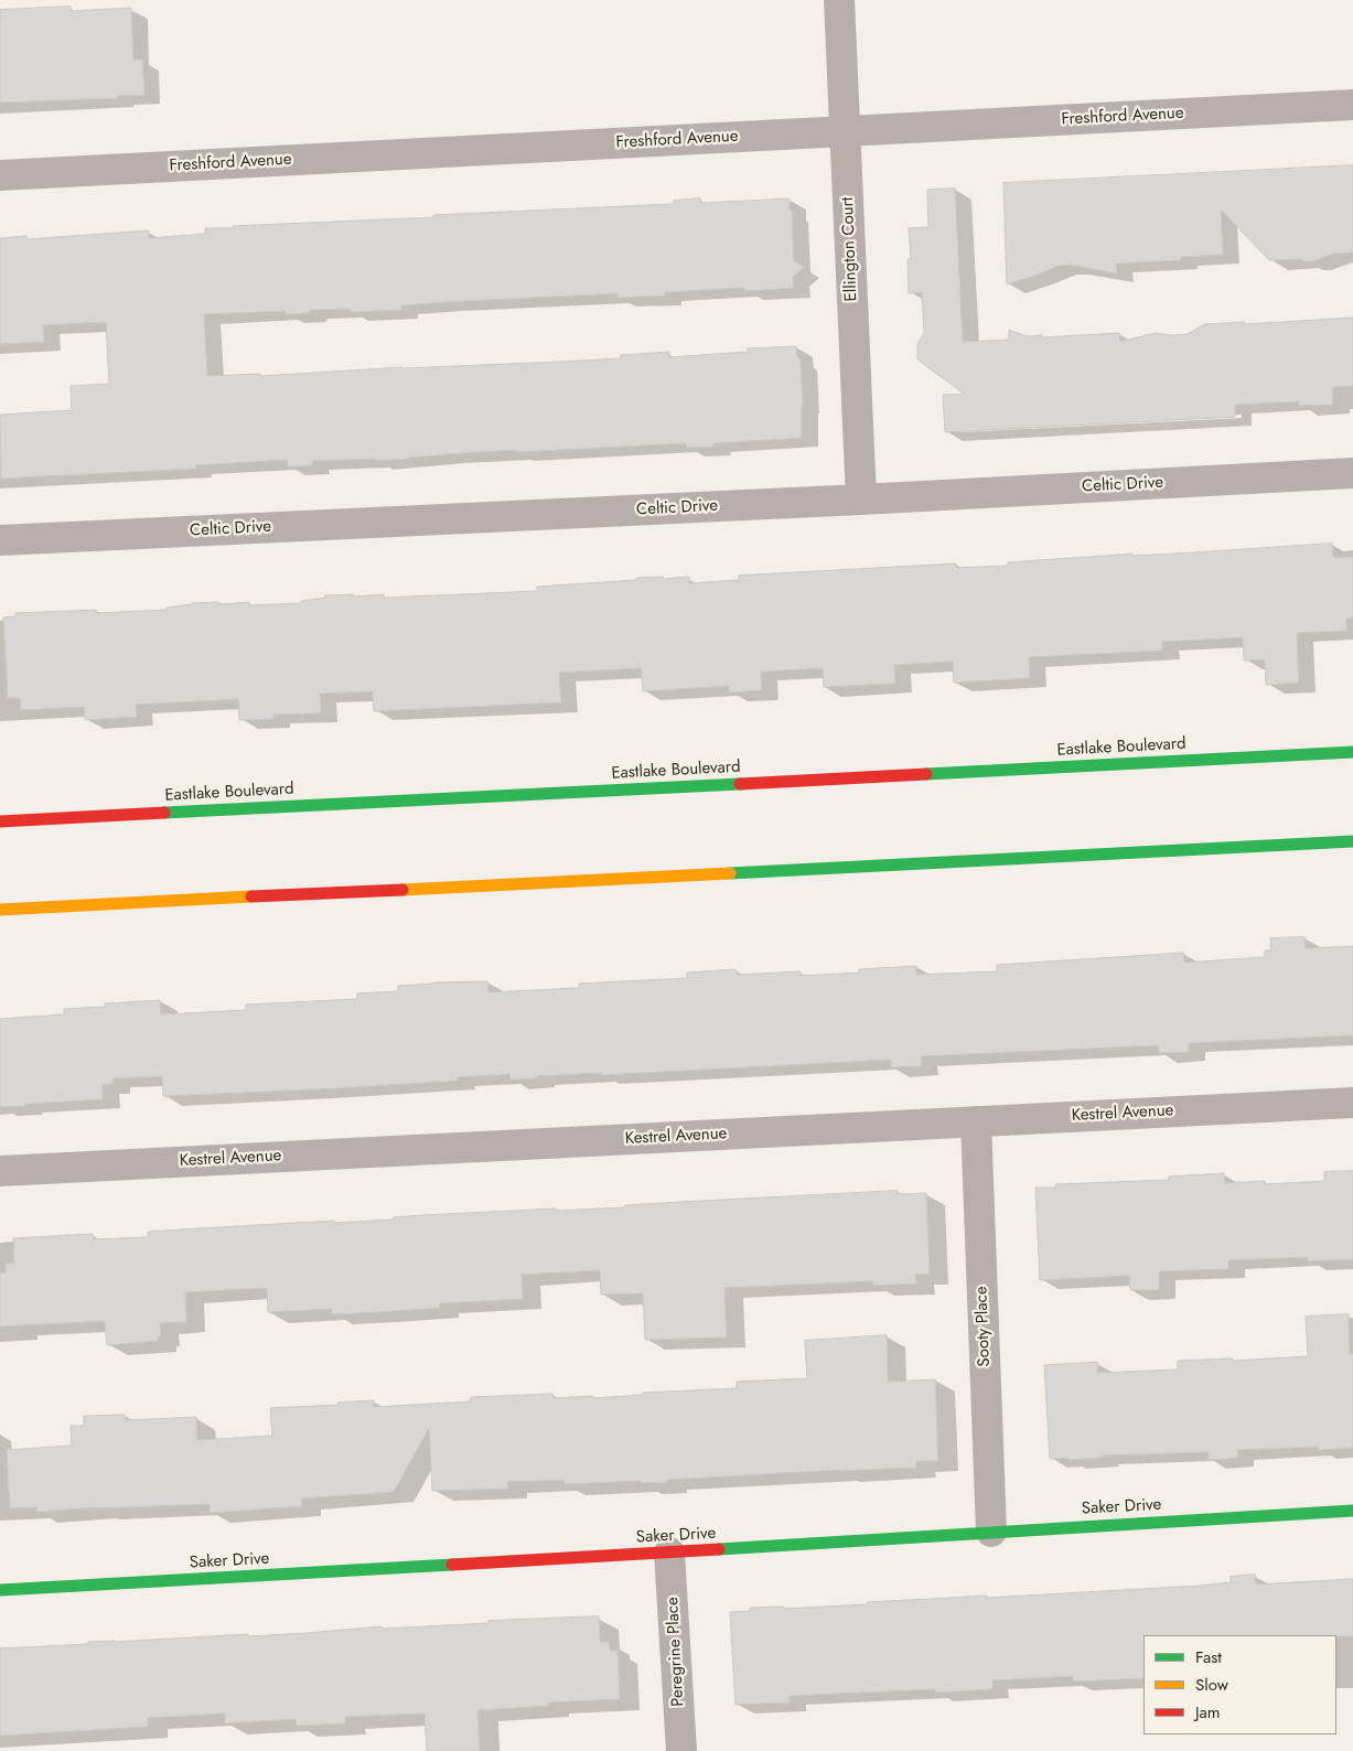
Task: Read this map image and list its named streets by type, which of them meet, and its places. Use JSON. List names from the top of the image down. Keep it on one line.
{"streets":{"main road":["Eastlake Boulevard","Saker Drive"],"street":["Freshford Avenue","Ellington Court","Celtic Drive","Kestrel Avenue","Sooty Place","Peregrine Place"]},"crossings":[["Freshford Avenue","Ellington Court"],["Ellington Court","Celtic Drive"],["Kestrel Avenue","Sooty Place"],["Sooty Place","Saker Drive"],["Saker Drive","Peregrine Place"]],"legend":["Fast","Slow","Jam"]}
